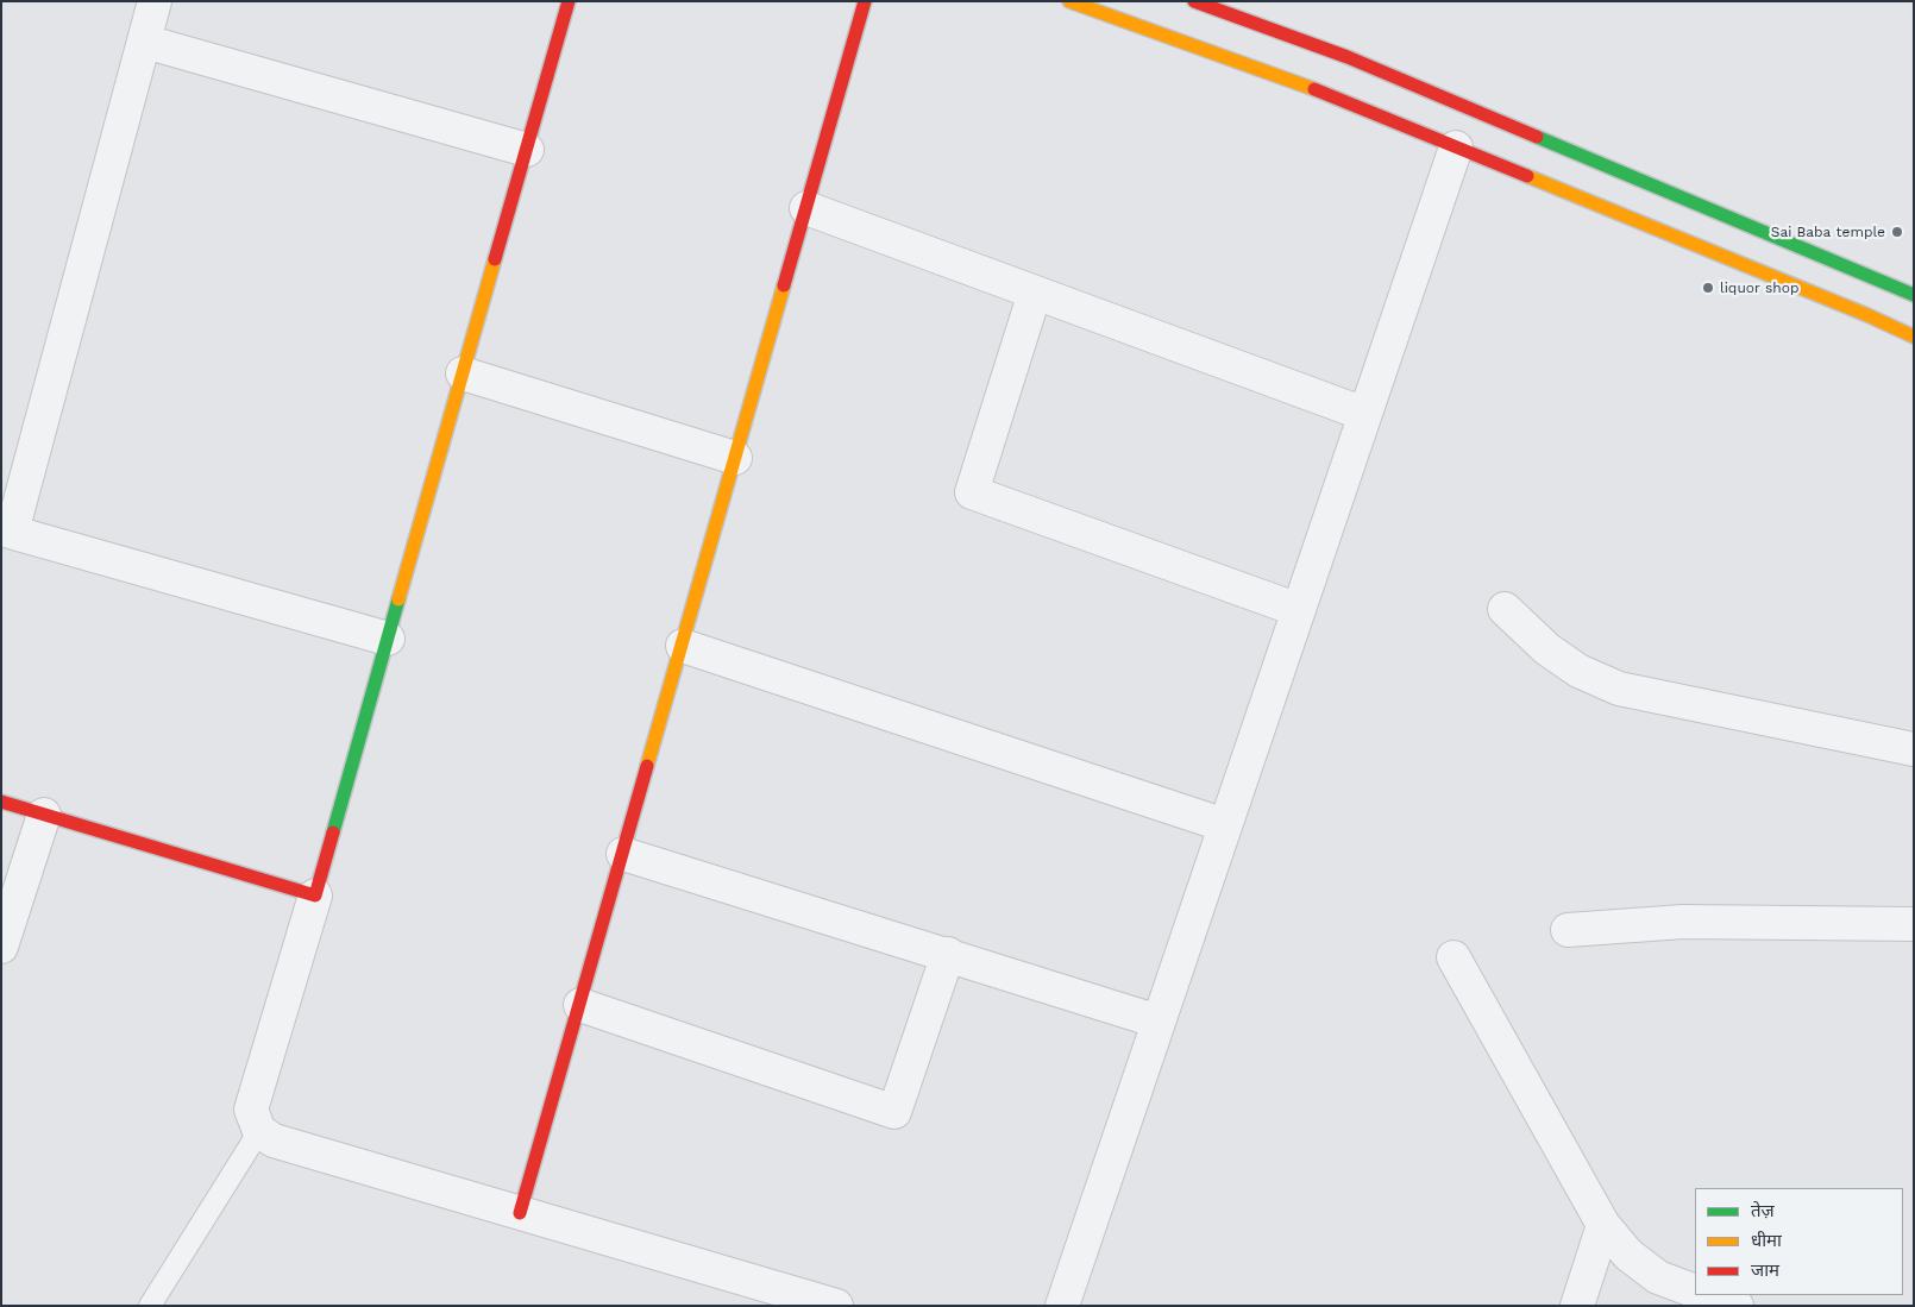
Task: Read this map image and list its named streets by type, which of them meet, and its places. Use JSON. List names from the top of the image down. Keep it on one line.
{"places":["Sai Baba temple","liquor shop"],"legend":["तेज़","धीमा","जाम"]}
